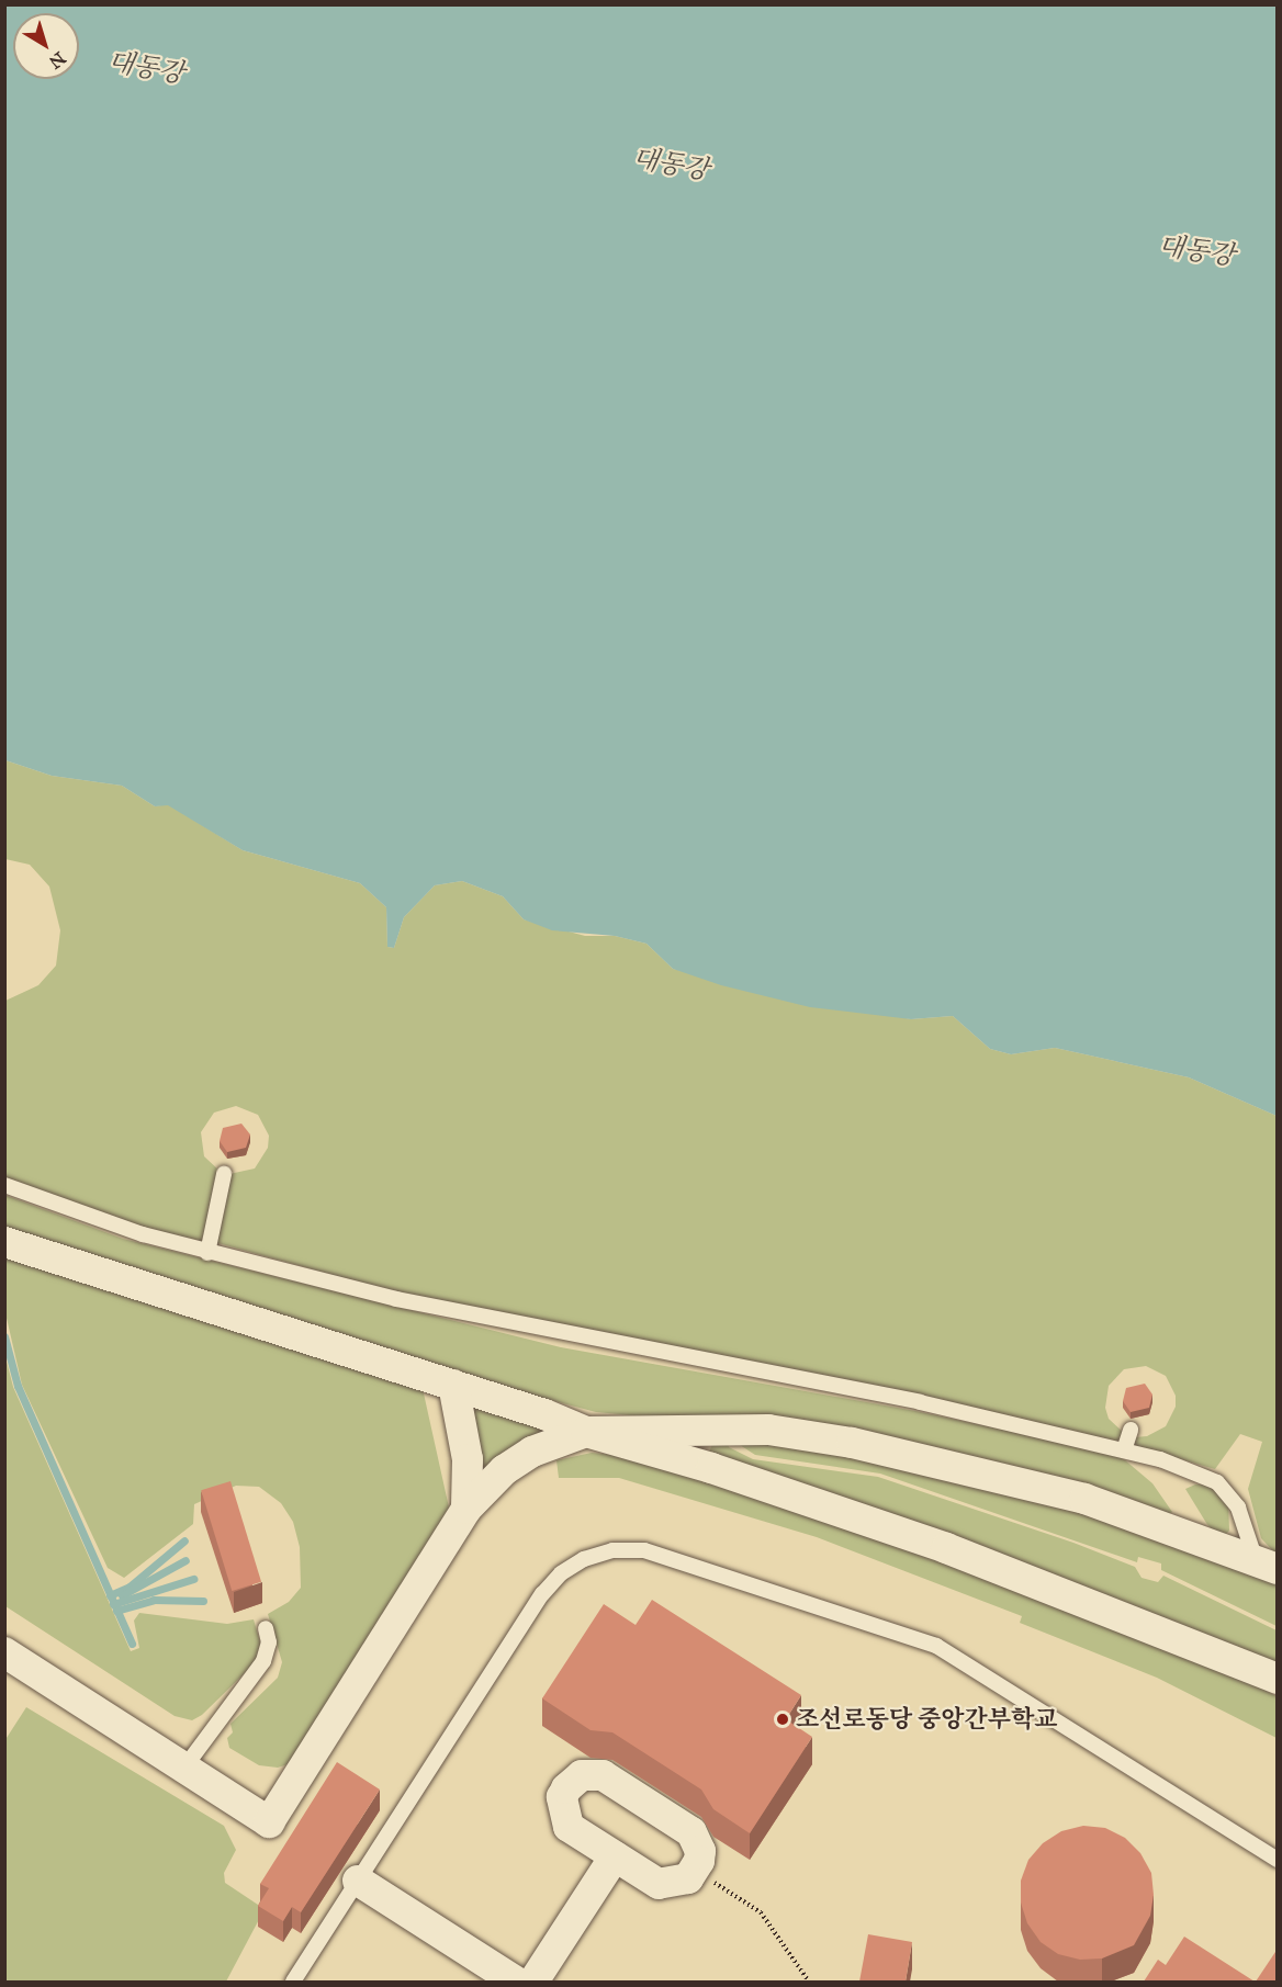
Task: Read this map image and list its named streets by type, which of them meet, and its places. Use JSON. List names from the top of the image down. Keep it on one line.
{"water":["대동강"],"places":["조선로동당 중앙간부학교"],"north":"bottom right"}
